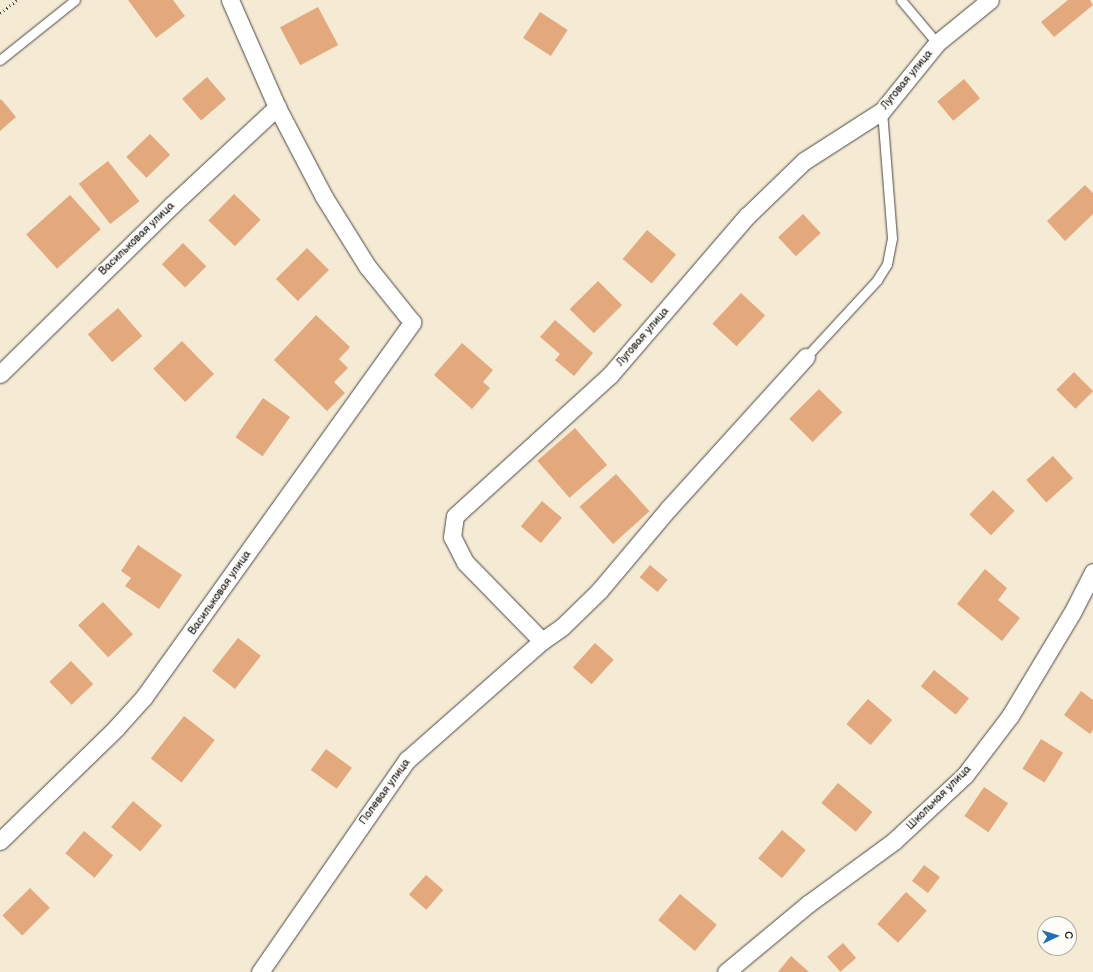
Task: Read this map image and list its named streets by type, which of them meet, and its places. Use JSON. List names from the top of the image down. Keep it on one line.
{"streets":{"street":["Луговая улица","Васильковая улица","Полевая улица","Школьная улица"]},"crossings":[["Луговая улица","Полевая улица"]],"north":"right"}
